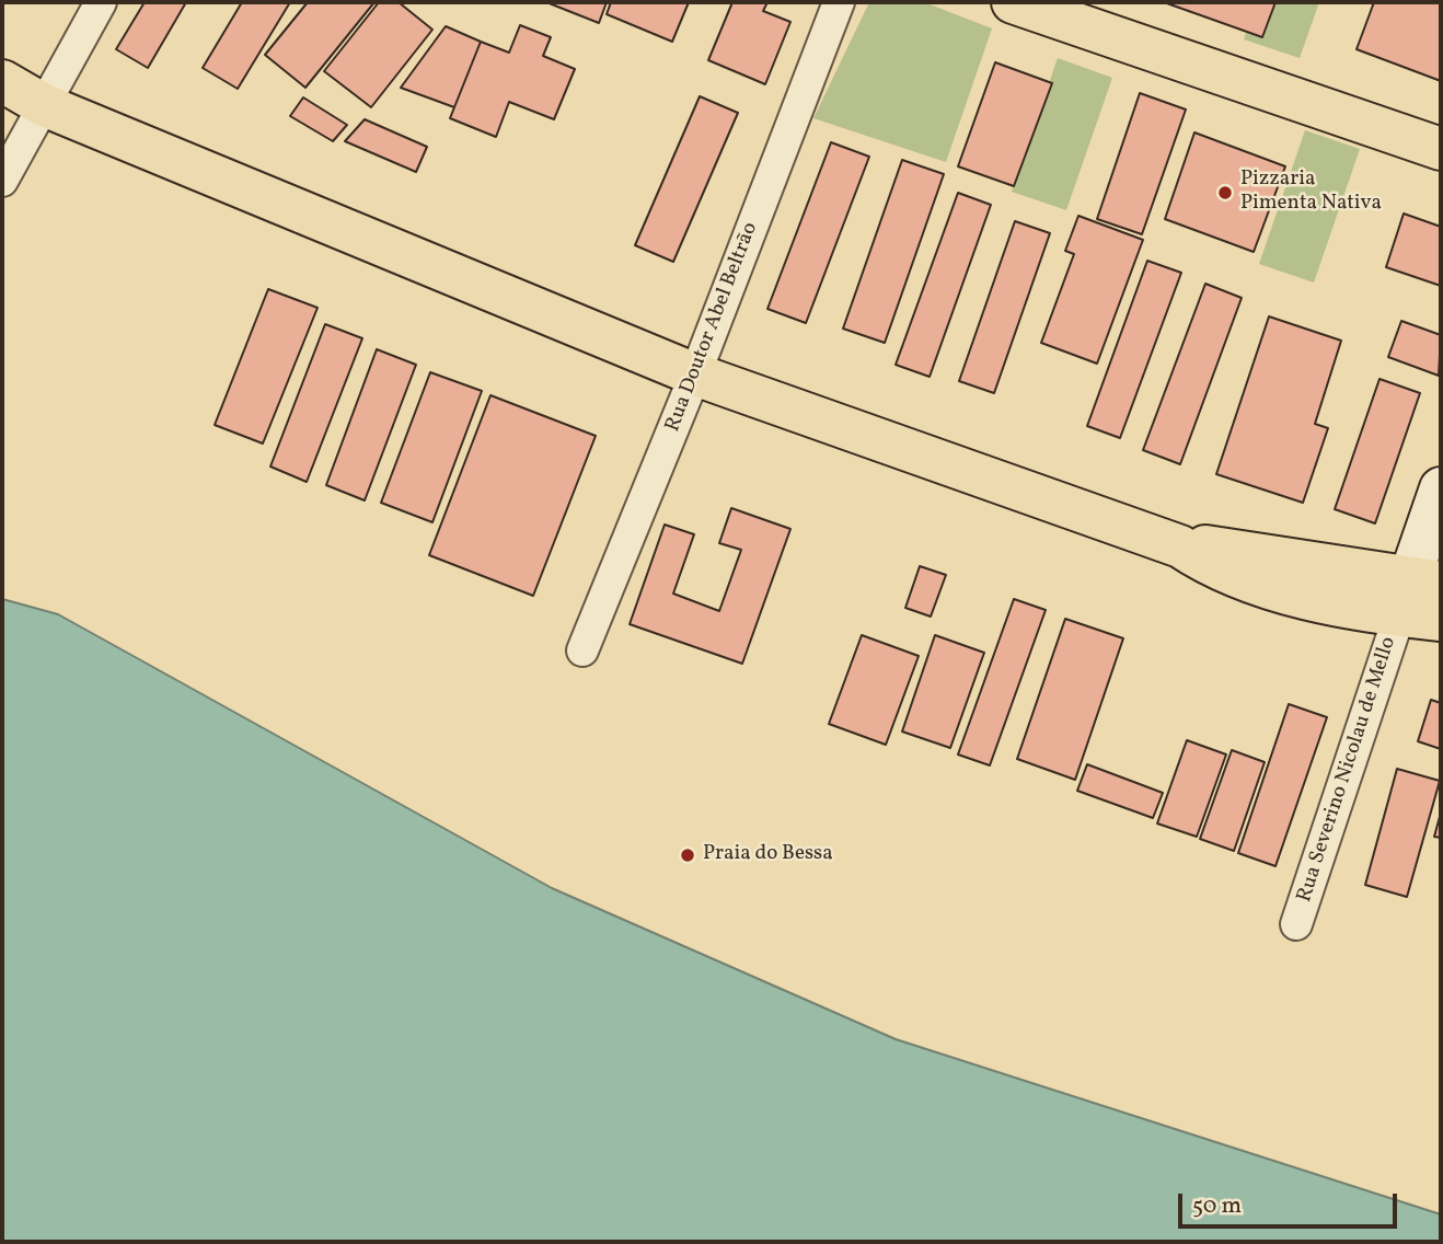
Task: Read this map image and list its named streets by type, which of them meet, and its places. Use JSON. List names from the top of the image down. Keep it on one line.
{"streets":{"main road":["Rua Severino Nicolau de Mello"],"street":["Rua Doutor Abel Beltrão"]},"places":["Pizzaria Pimenta Nativa","Praia do Bessa"],"scale_bar":"50 m"}
